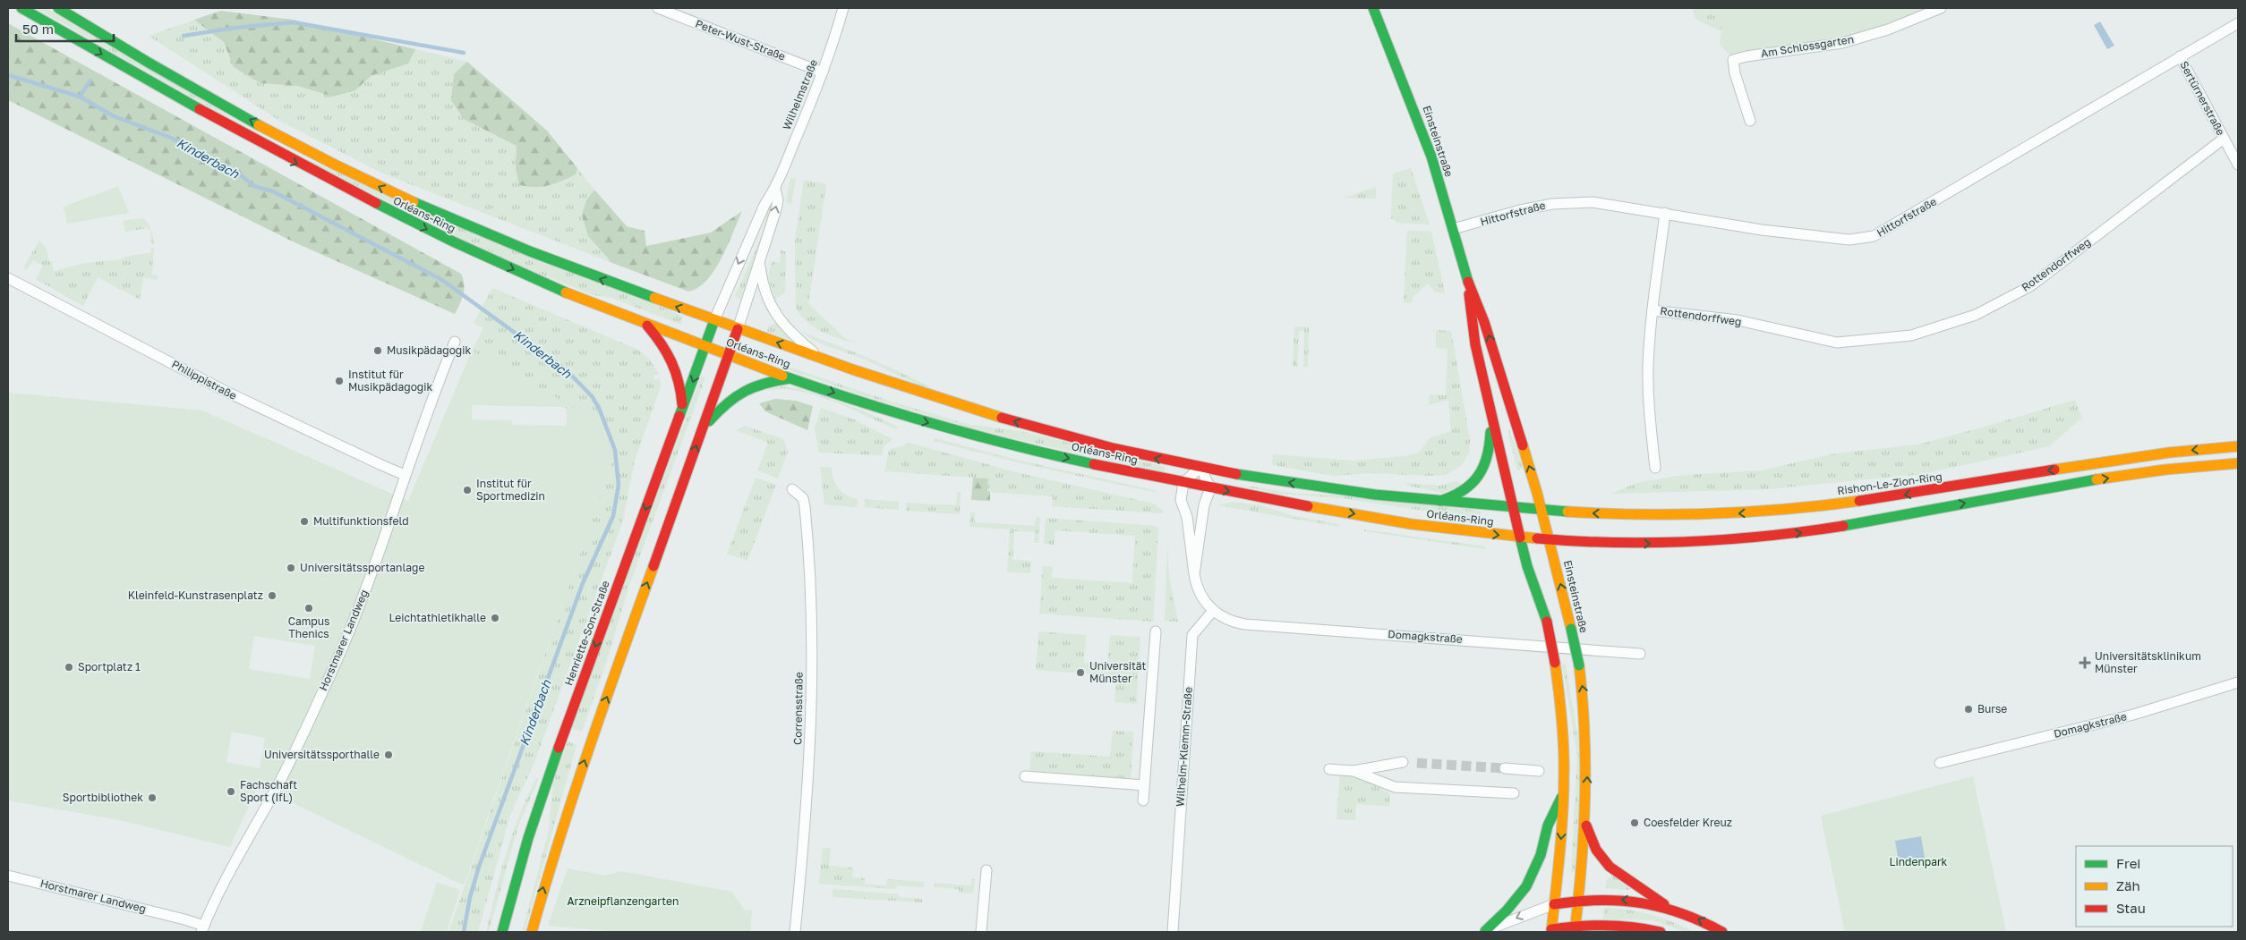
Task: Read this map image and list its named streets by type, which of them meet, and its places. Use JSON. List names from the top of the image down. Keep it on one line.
{"streets":{"main road":["Wilhelmstraße","Einsteinstraße","Orléans-Ring","Rishon-Le-Zion-Ring","Henriette-Son-Straße"],"street":["Peter-Wust-Straße","Am Schlossgarten","Sertürnerstraße","Hittorfstraße","Rottendorffweg","Philippistraße","Domagkstraße","Horstmarer Landweg","Corrensstraße","Wilhelm-Klemm-Straße"]},"crossings":[["Peter-Wust-Straße","Wilhelmstraße"],["Wilhelmstraße","Orléans-Ring"],["Wilhelmstraße","Henriette-Son-Straße"],["Sertürnerstraße","Hittorfstraße"],["Sertürnerstraße","Rottendorffweg"],["Einsteinstraße","Hittorfstraße"],["Einsteinstraße","Orléans-Ring"],["Einsteinstraße","Rishon-Le-Zion-Ring"],["Hittorfstraße","Rottendorffweg"],["Orléans-Ring","Rishon-Le-Zion-Ring"],["Orléans-Ring","Henriette-Son-Straße"],["Philippistraße","Horstmarer Landweg"],["Domagkstraße","Wilhelm-Klemm-Straße"]],"water":["Kinderbach"],"parks":["Lindenpark","Arzneipflanzengarten"],"places":{"other":["Musikpädagogik","Institut für Musikpädagogik","Institut für Sportmedizin","Multifunktionsfeld","Universitätssportanlage","Kleinfeld-Kunstrasenplatz","Campus Thenics","Leichtathletikhalle","Sportplatz 1","Universität Münster","Burse","Universitätssporthalle","Fachschaft Sport (IfL)","Sportbibliothek","Coesfelder Kreuz"],"health":["Universitätsklinikum Münster"]},"legend":["Frei","Zäh","Stau"],"scale_bar":"50 m"}
